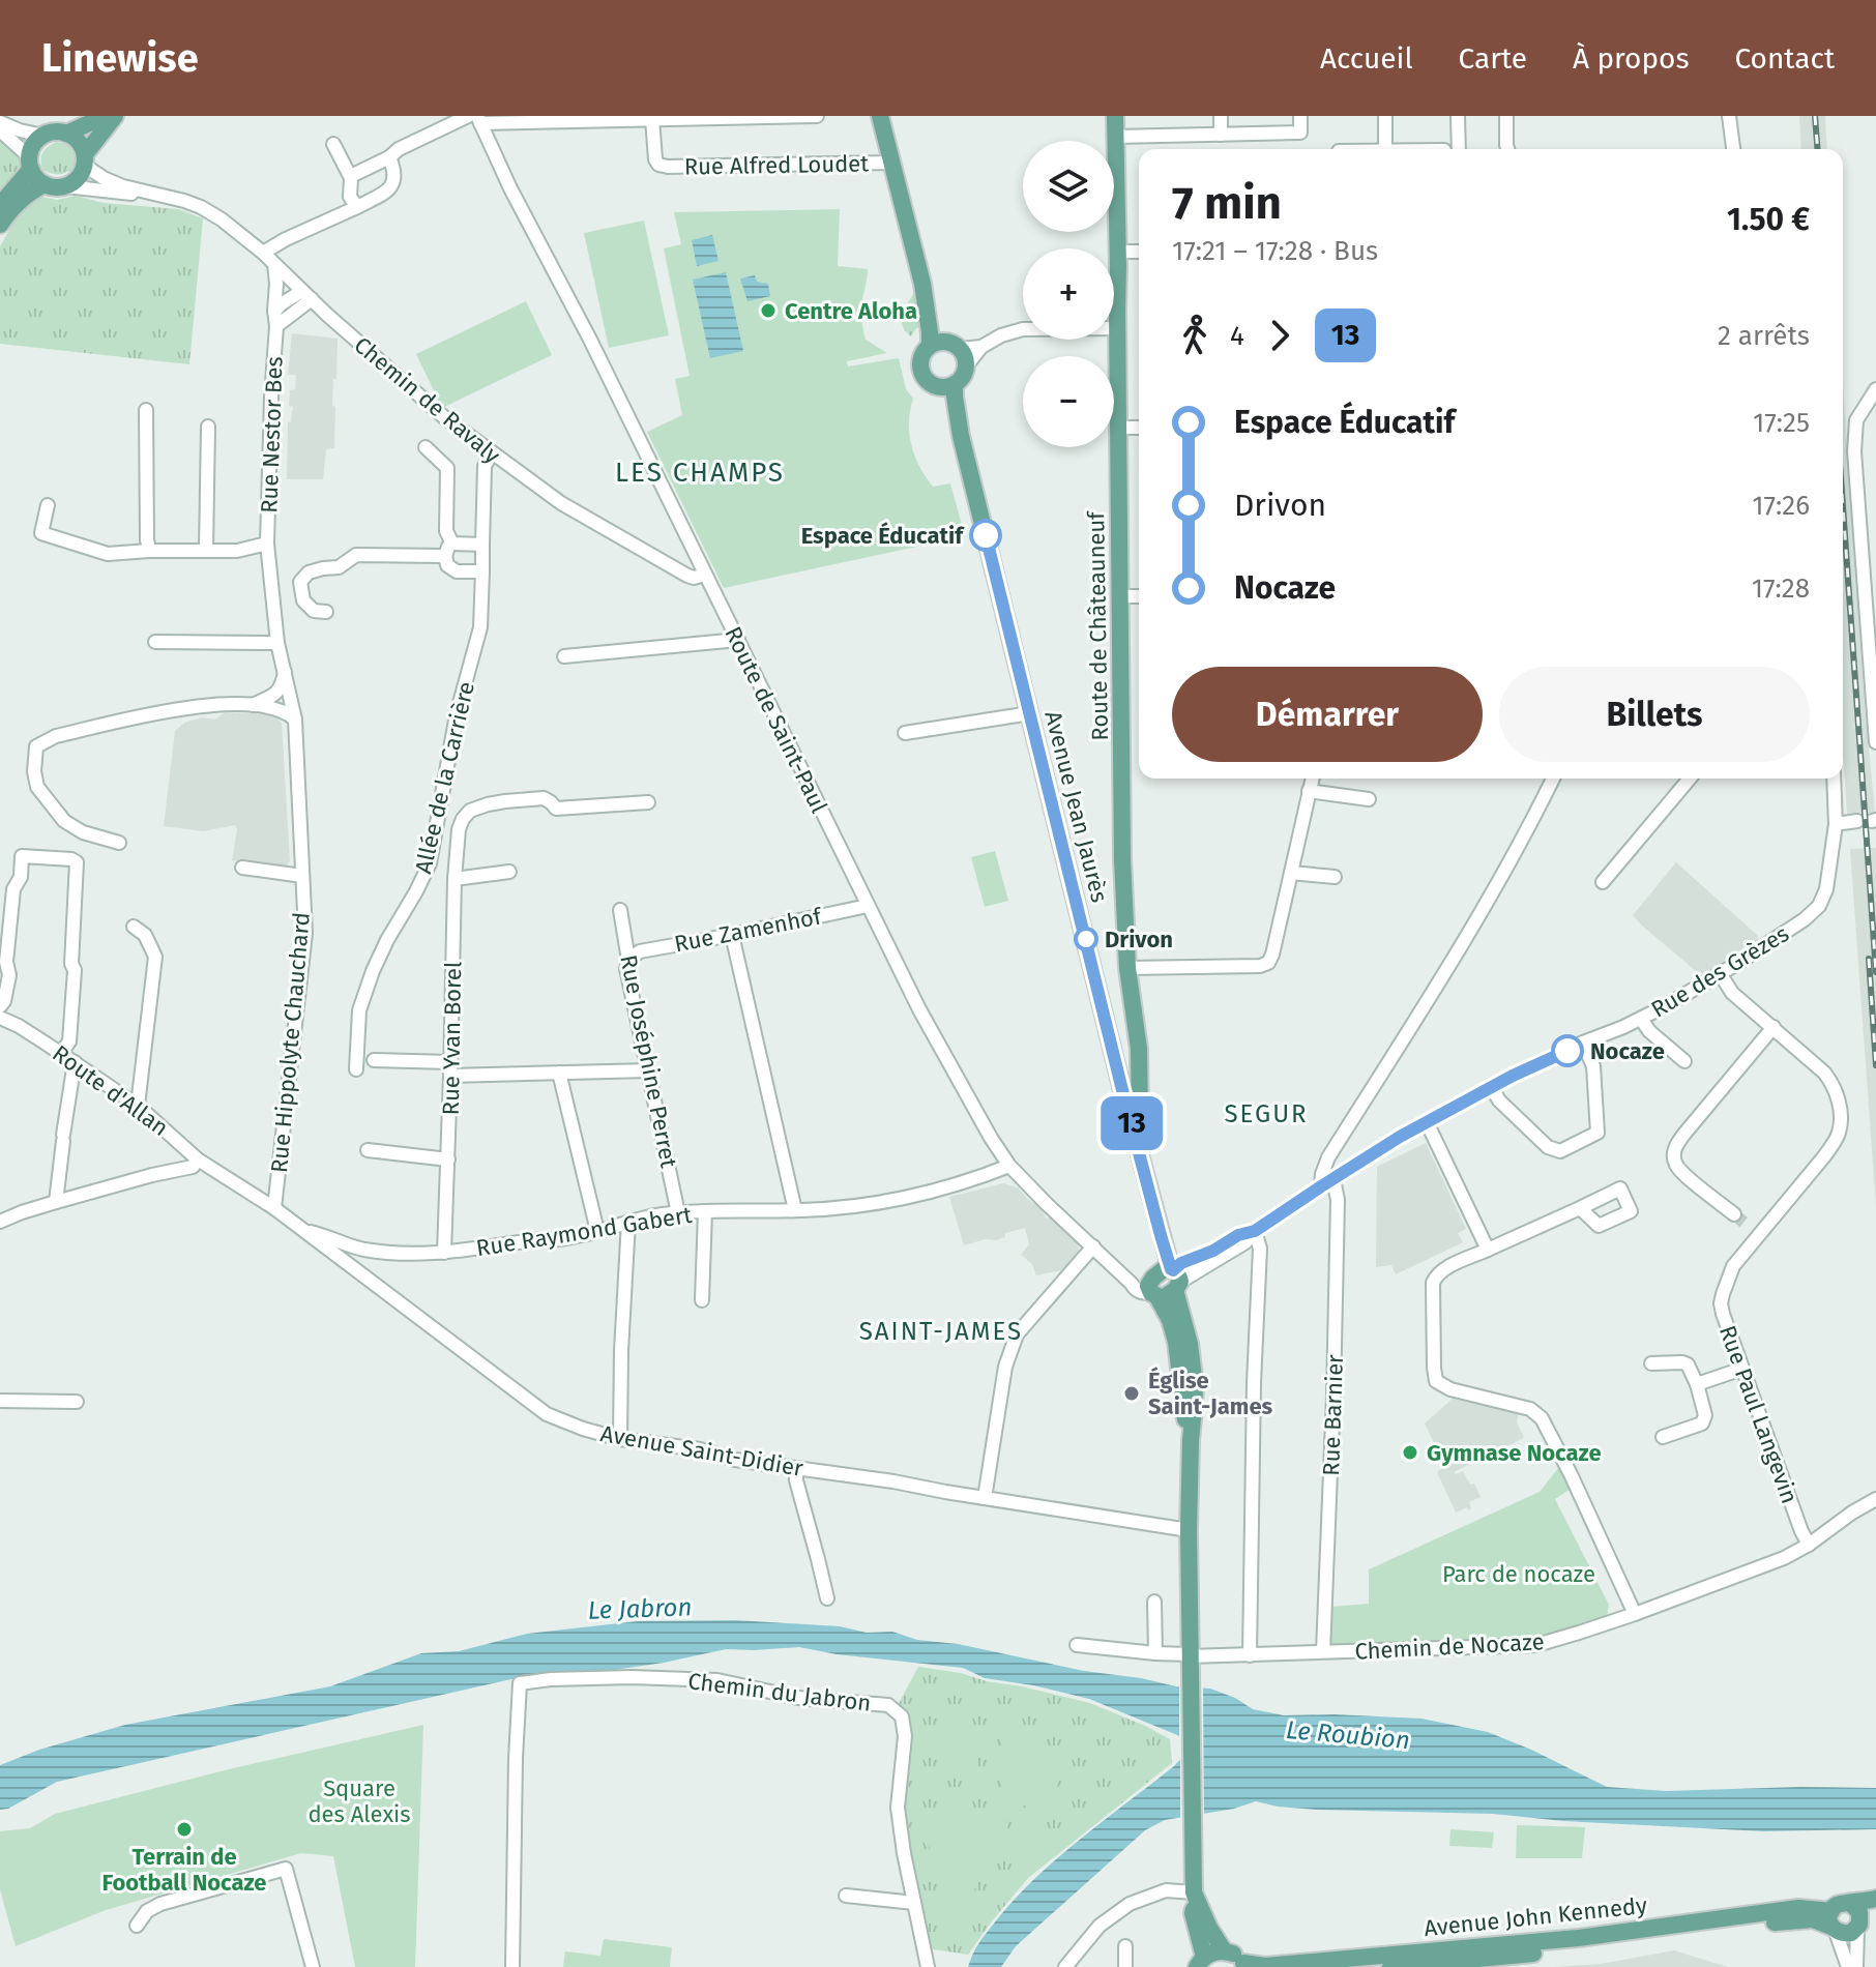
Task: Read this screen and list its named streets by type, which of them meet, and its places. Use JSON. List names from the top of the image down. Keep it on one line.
{"streets":{"main road":["Route de Châteauneuf","Avenue Jean Jaurès","Avenue John Kennedy"],"street":["Rue Alfred Loudet","Chemin de Ravaly","Rue Nestor Bes","Route de Saint-Paul","Allée de la Carrière","Rue Zamenhof","Rue des Grèzes","Rue Yvan Borel","Rue Hippolyte Chauchard","Rue Joséphine Perret","Route d'Allan","Rue Raymond Gabert","Rue Paul Langevin","Rue Barnier","Avenue Saint-Didier","Chemin de Nocaze","Chemin du Jabron"]},"crossings":[["Chemin de Ravaly","Rue Nestor Bes"],["Chemin de Ravaly","Route de Saint-Paul"],["Chemin de Ravaly","Allée de la Carrière"],["Rue Nestor Bes","Rue Hippolyte Chauchard"],["Route de Châteauneuf","Avenue Jean Jaurès"],["Route de Saint-Paul","Avenue Jean Jaurès"],["Route de Saint-Paul","Rue Zamenhof"],["Route de Saint-Paul","Rue des Grèzes"],["Route de Saint-Paul","Rue Raymond Gabert"],["Avenue Jean Jaurès","Rue des Grèzes"],["Avenue Jean Jaurès","Avenue Saint-Didier"],["Avenue Jean Jaurès","Chemin de Nocaze"],["Rue Zamenhof","Rue Joséphine Perret"],["Rue des Grèzes","Rue Paul Langevin"],["Rue des Grèzes","Rue Barnier"],["Rue Yvan Borel","Rue Raymond Gabert"],["Rue Hippolyte Chauchard","Avenue Saint-Didier"],["Rue Joséphine Perret","Rue Raymond Gabert"],["Route d'Allan","Avenue Saint-Didier"],["Rue Raymond Gabert","Avenue Saint-Didier"],["Rue Paul Langevin","Chemin de Nocaze"],["Rue Barnier","Chemin de Nocaze"]],"districts":["LES CHAMPS","SEGUR","SAINT-JAMES"],"water":["Le Jabron","Le Roubion"],"parks":["Parc de nocaze","Square des Alexis"],"places":["Centre Aloha","Espace Éducatif","Drivon","Nocaze","Église Saint-James","Gymnase Nocaze","Terrain de Football Nocaze"],"lines":["bus line 13"],"page":{"header":"Linewise","nav":["Accueil","Carte","À propos","Contact"],"on_map":"13","map_buttons":["+","−"],"heading":["7 min","17:21 – 17:28 · Bus","1.50 €"],"legs":["4","13","2 arrêts"],"list":[{"name":"Espace Éducatif","value":"17:25"},{"name":"Drivon","value":"17:26"},{"name":"Nocaze","value":"17:28"}],"buttons":["Démarrer","Billets"]}}
